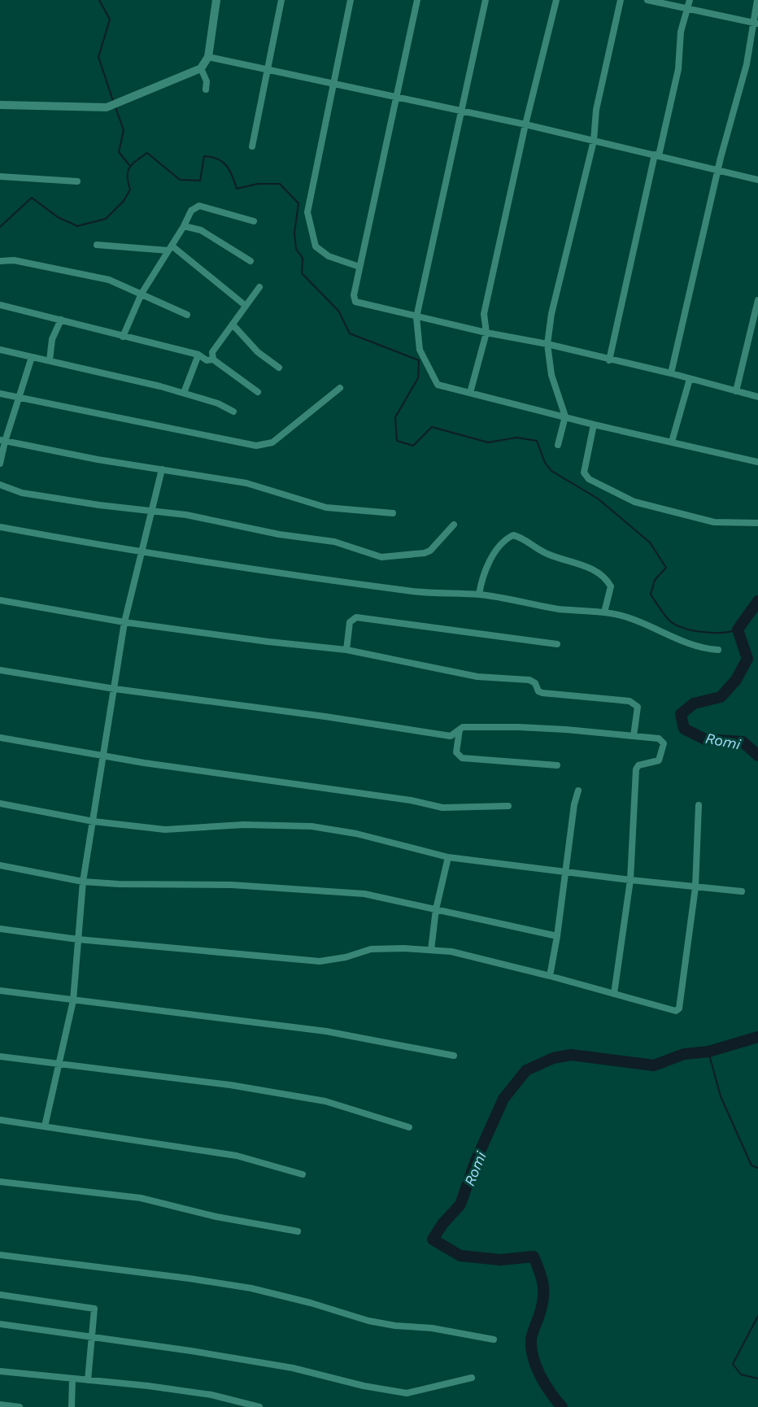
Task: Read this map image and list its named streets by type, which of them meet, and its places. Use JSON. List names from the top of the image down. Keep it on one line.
{"water":["Romi"]}
